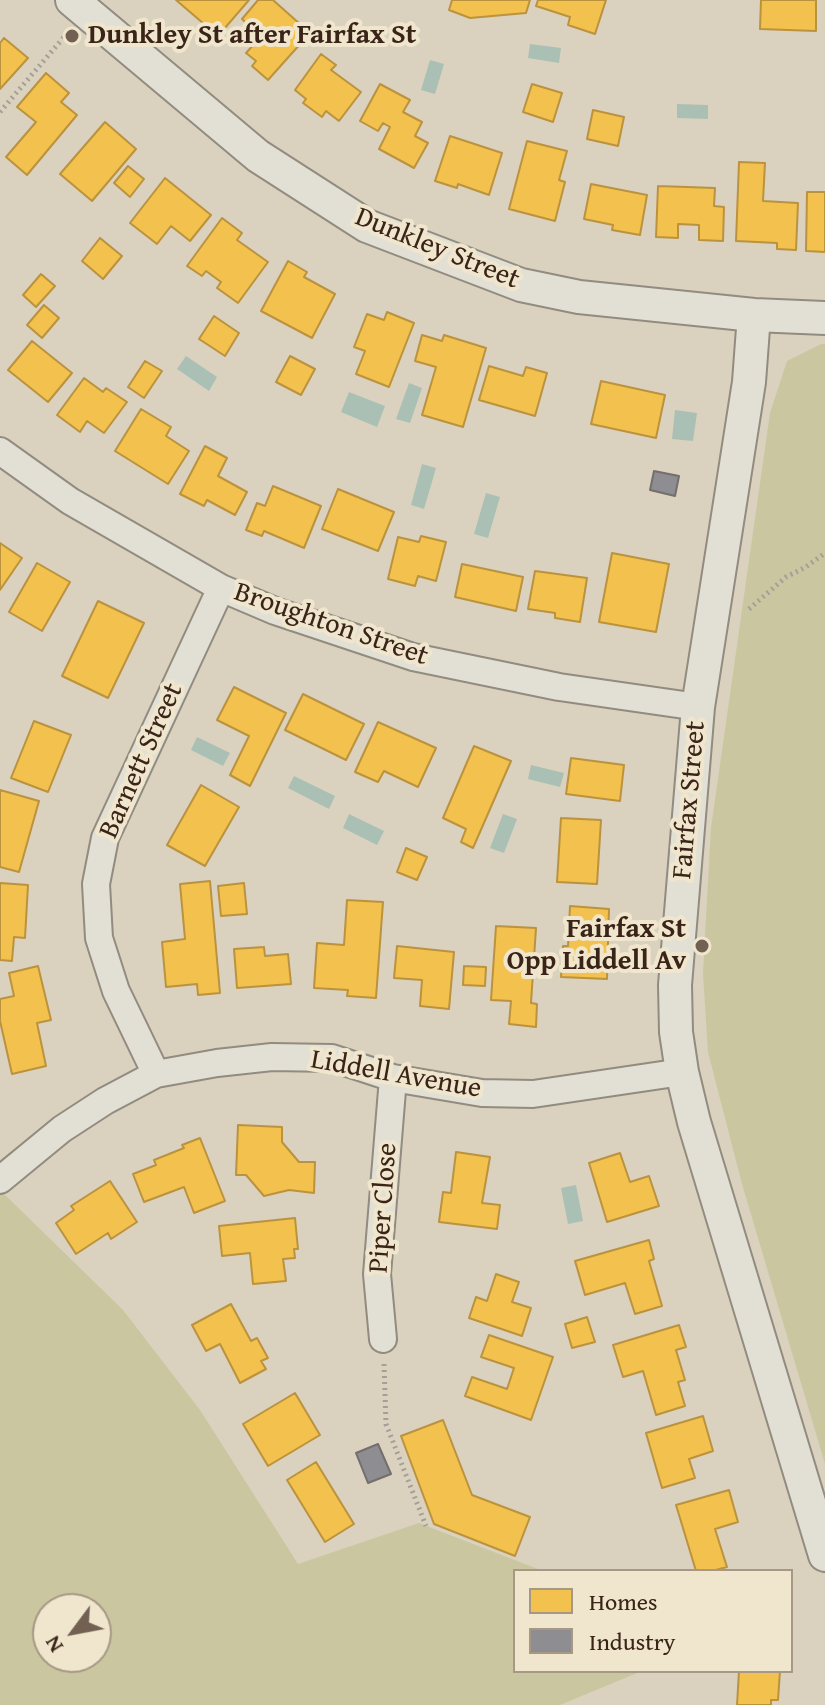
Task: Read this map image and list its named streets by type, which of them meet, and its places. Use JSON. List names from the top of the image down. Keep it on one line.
{"streets":{"street":["Dunkley Street","Broughton Street","Barnett Street","Fairfax Street","Liddell Avenue","Piper Close"]},"crossings":[["Dunkley Street","Fairfax Street"],["Broughton Street","Barnett Street"],["Broughton Street","Fairfax Street"],["Barnett Street","Liddell Avenue"],["Fairfax Street","Liddell Avenue"],["Liddell Avenue","Piper Close"]],"places":["Dunkley St after Fairfax St","Fairfax St Opp Liddell Av"],"legend":["Homes","Industry"],"north":"bottom left"}
